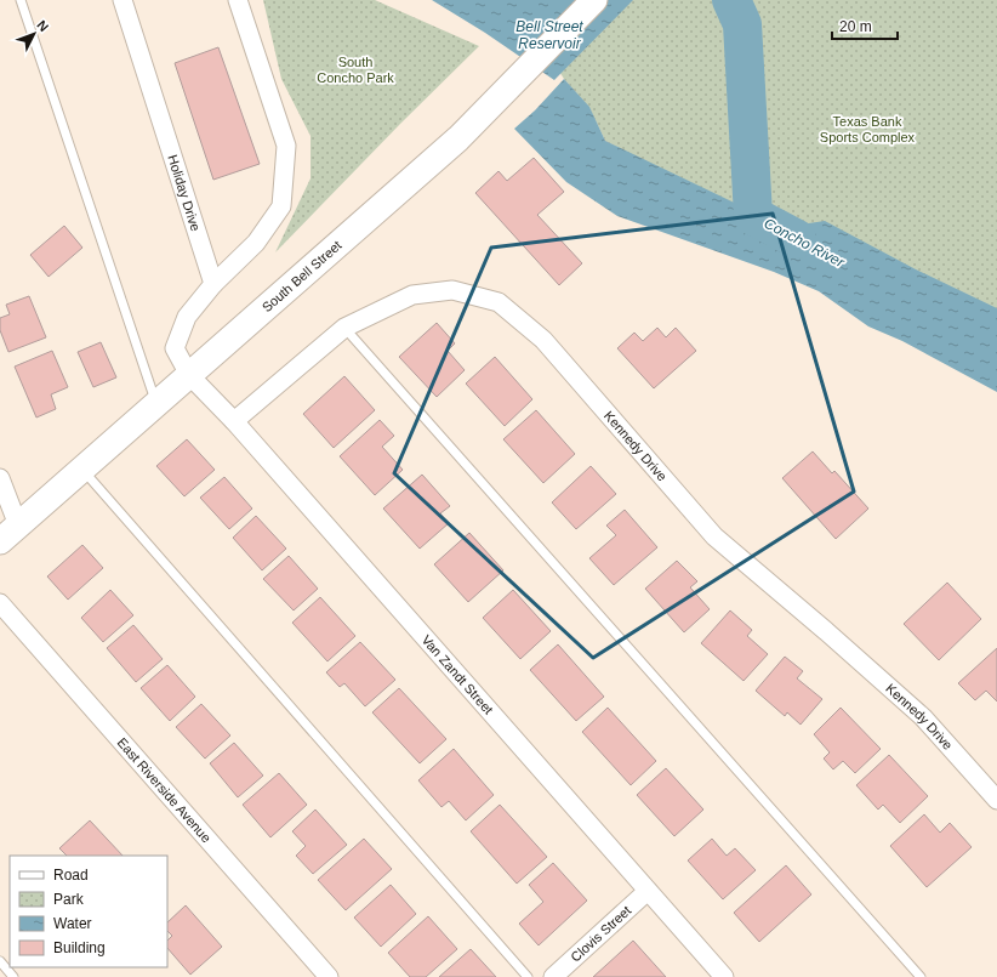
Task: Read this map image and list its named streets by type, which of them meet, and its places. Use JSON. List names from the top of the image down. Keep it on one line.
{"streets":{"main road":["South Bell Street"],"street":["Holiday Drive","Kennedy Drive","Van Zandt Street","East Riverside Avenue","Clovis Street"]},"crossings":[["South Bell Street","Van Zandt Street"],["Kennedy Drive","Van Zandt Street"],["Van Zandt Street","Clovis Street"]],"water":["Bell Street Reservoir","Concho River"],"parks":["South Concho Park","Texas Bank Sports Complex"],"legend":["Road","Park","Water","Building"],"scale_bar":"20 m","north":"top right"}
